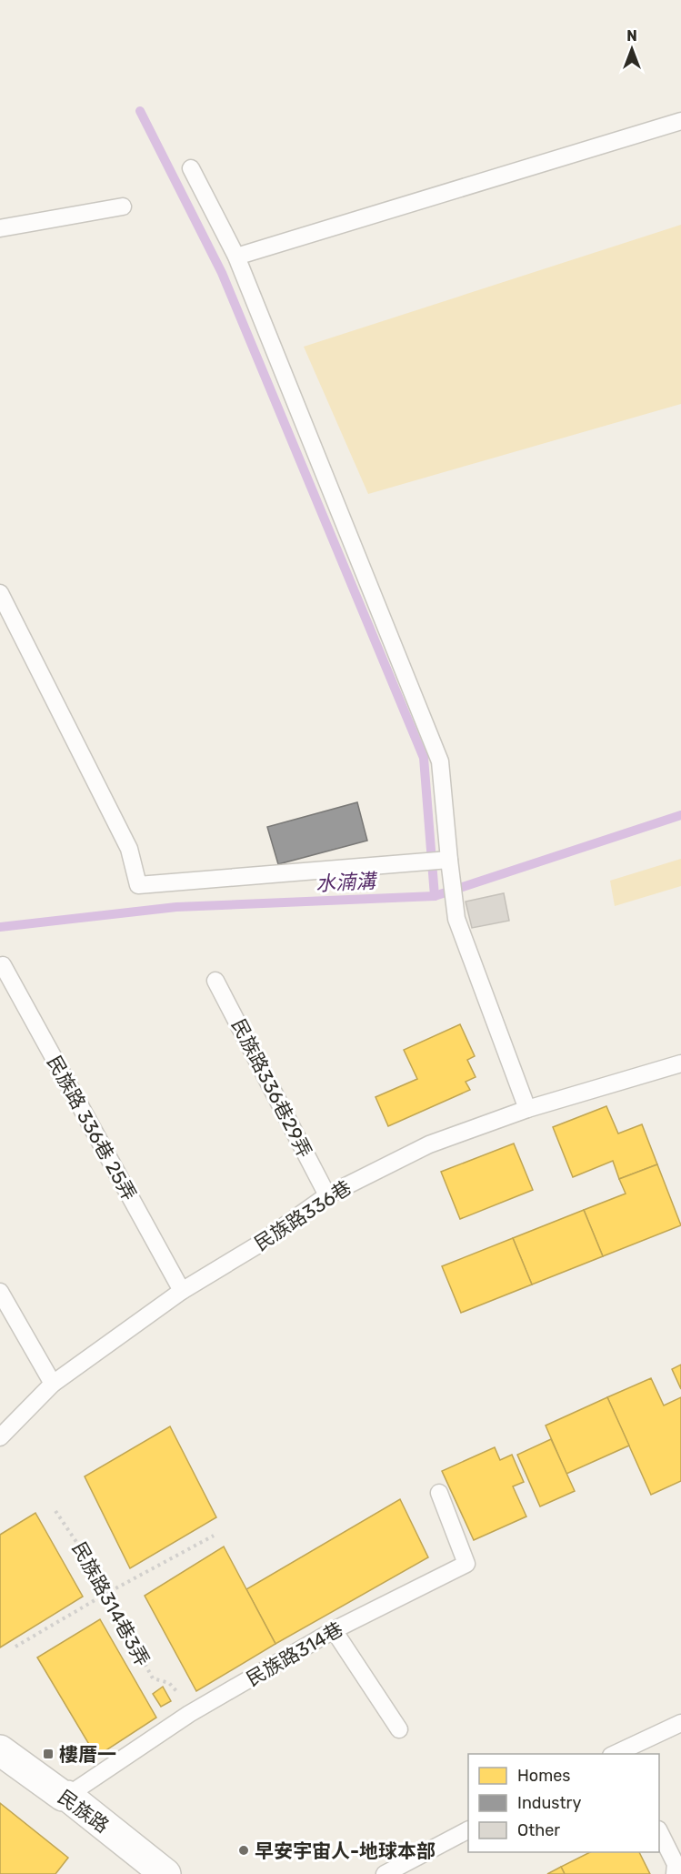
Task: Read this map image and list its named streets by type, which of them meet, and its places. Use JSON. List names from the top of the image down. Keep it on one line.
{"streets":{"street":["民族路"],"lane":["民族路336巷29弄","民族路 336巷 25弄","民族路336巷","民族路314巷"],"path":["民族路314巷3弄"]},"crossings":[["民族路336巷29弄","民族路336巷"],["民族路 336巷 25弄","民族路336巷"],["民族路314巷3弄","民族路314巷"],["民族路314巷","民族路"]],"water":["水湳溝"],"places":{"transit":["樓厝一"],"other":["早安宇宙人-地球本部"]},"legend":["Homes","Industry","Other"],"north":"top"}
